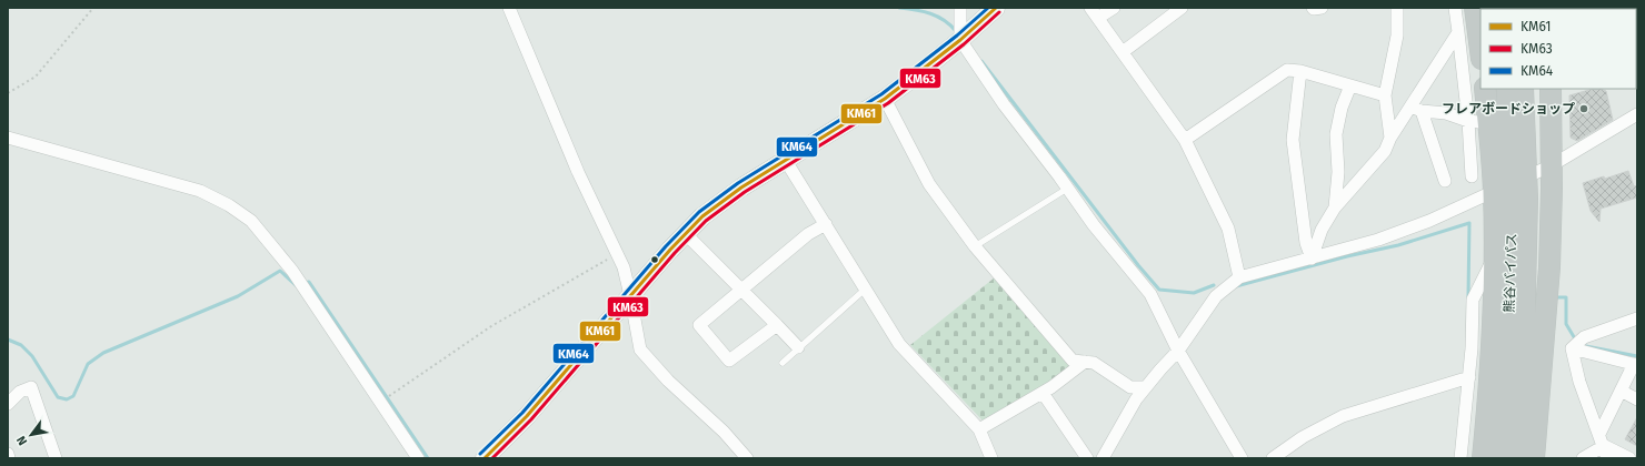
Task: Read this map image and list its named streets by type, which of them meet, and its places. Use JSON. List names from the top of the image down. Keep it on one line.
{"streets":{"highway":["熊谷バイパス"]},"places":["フレアボードショップ"],"lines":["transit line KM61","transit line KM64","transit line KM63"],"legend":["KM61","KM63","KM64"],"north":"bottom left"}
